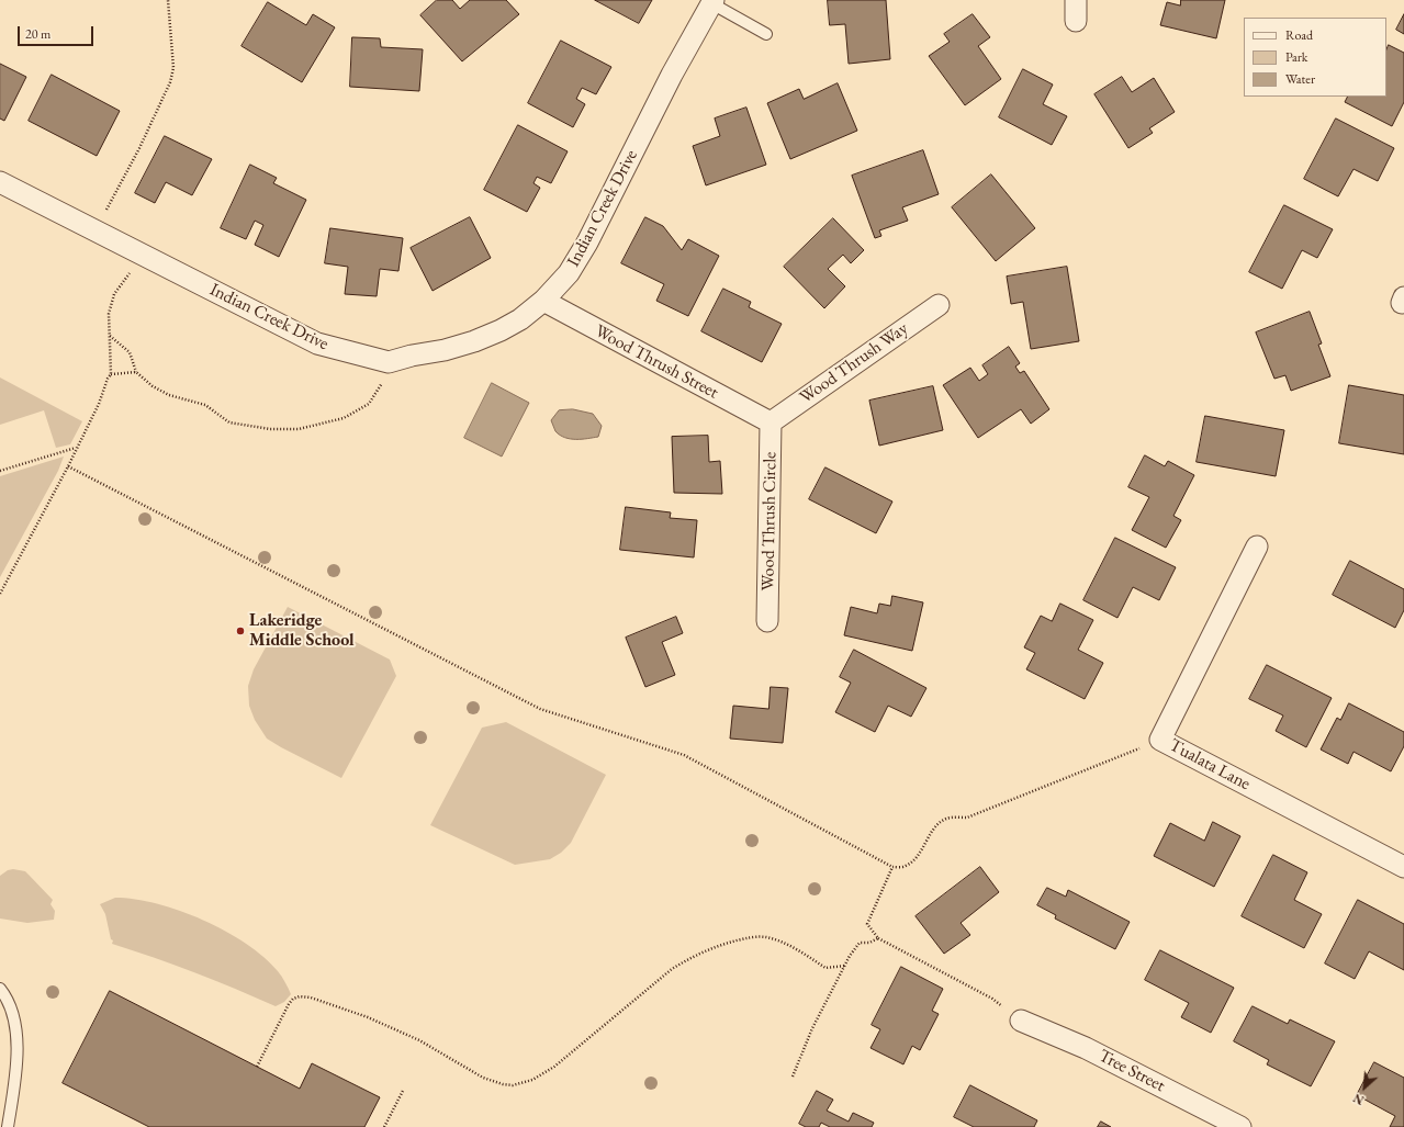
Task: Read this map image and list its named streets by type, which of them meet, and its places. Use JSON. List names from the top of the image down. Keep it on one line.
{"streets":{"street":["Indian Creek Drive","Wood Thrush Street","Wood Thrush Way","Wood Thrush Circle","Tualata Lane","Tree Street"]},"crossings":[["Indian Creek Drive","Wood Thrush Street"],["Wood Thrush Street","Wood Thrush Way"],["Wood Thrush Street","Wood Thrush Circle"],["Wood Thrush Way","Wood Thrush Circle"]],"places":["Lakeridge Middle School"],"legend":["Road","Park","Water"],"scale_bar":"20 m","north":"bottom left"}
